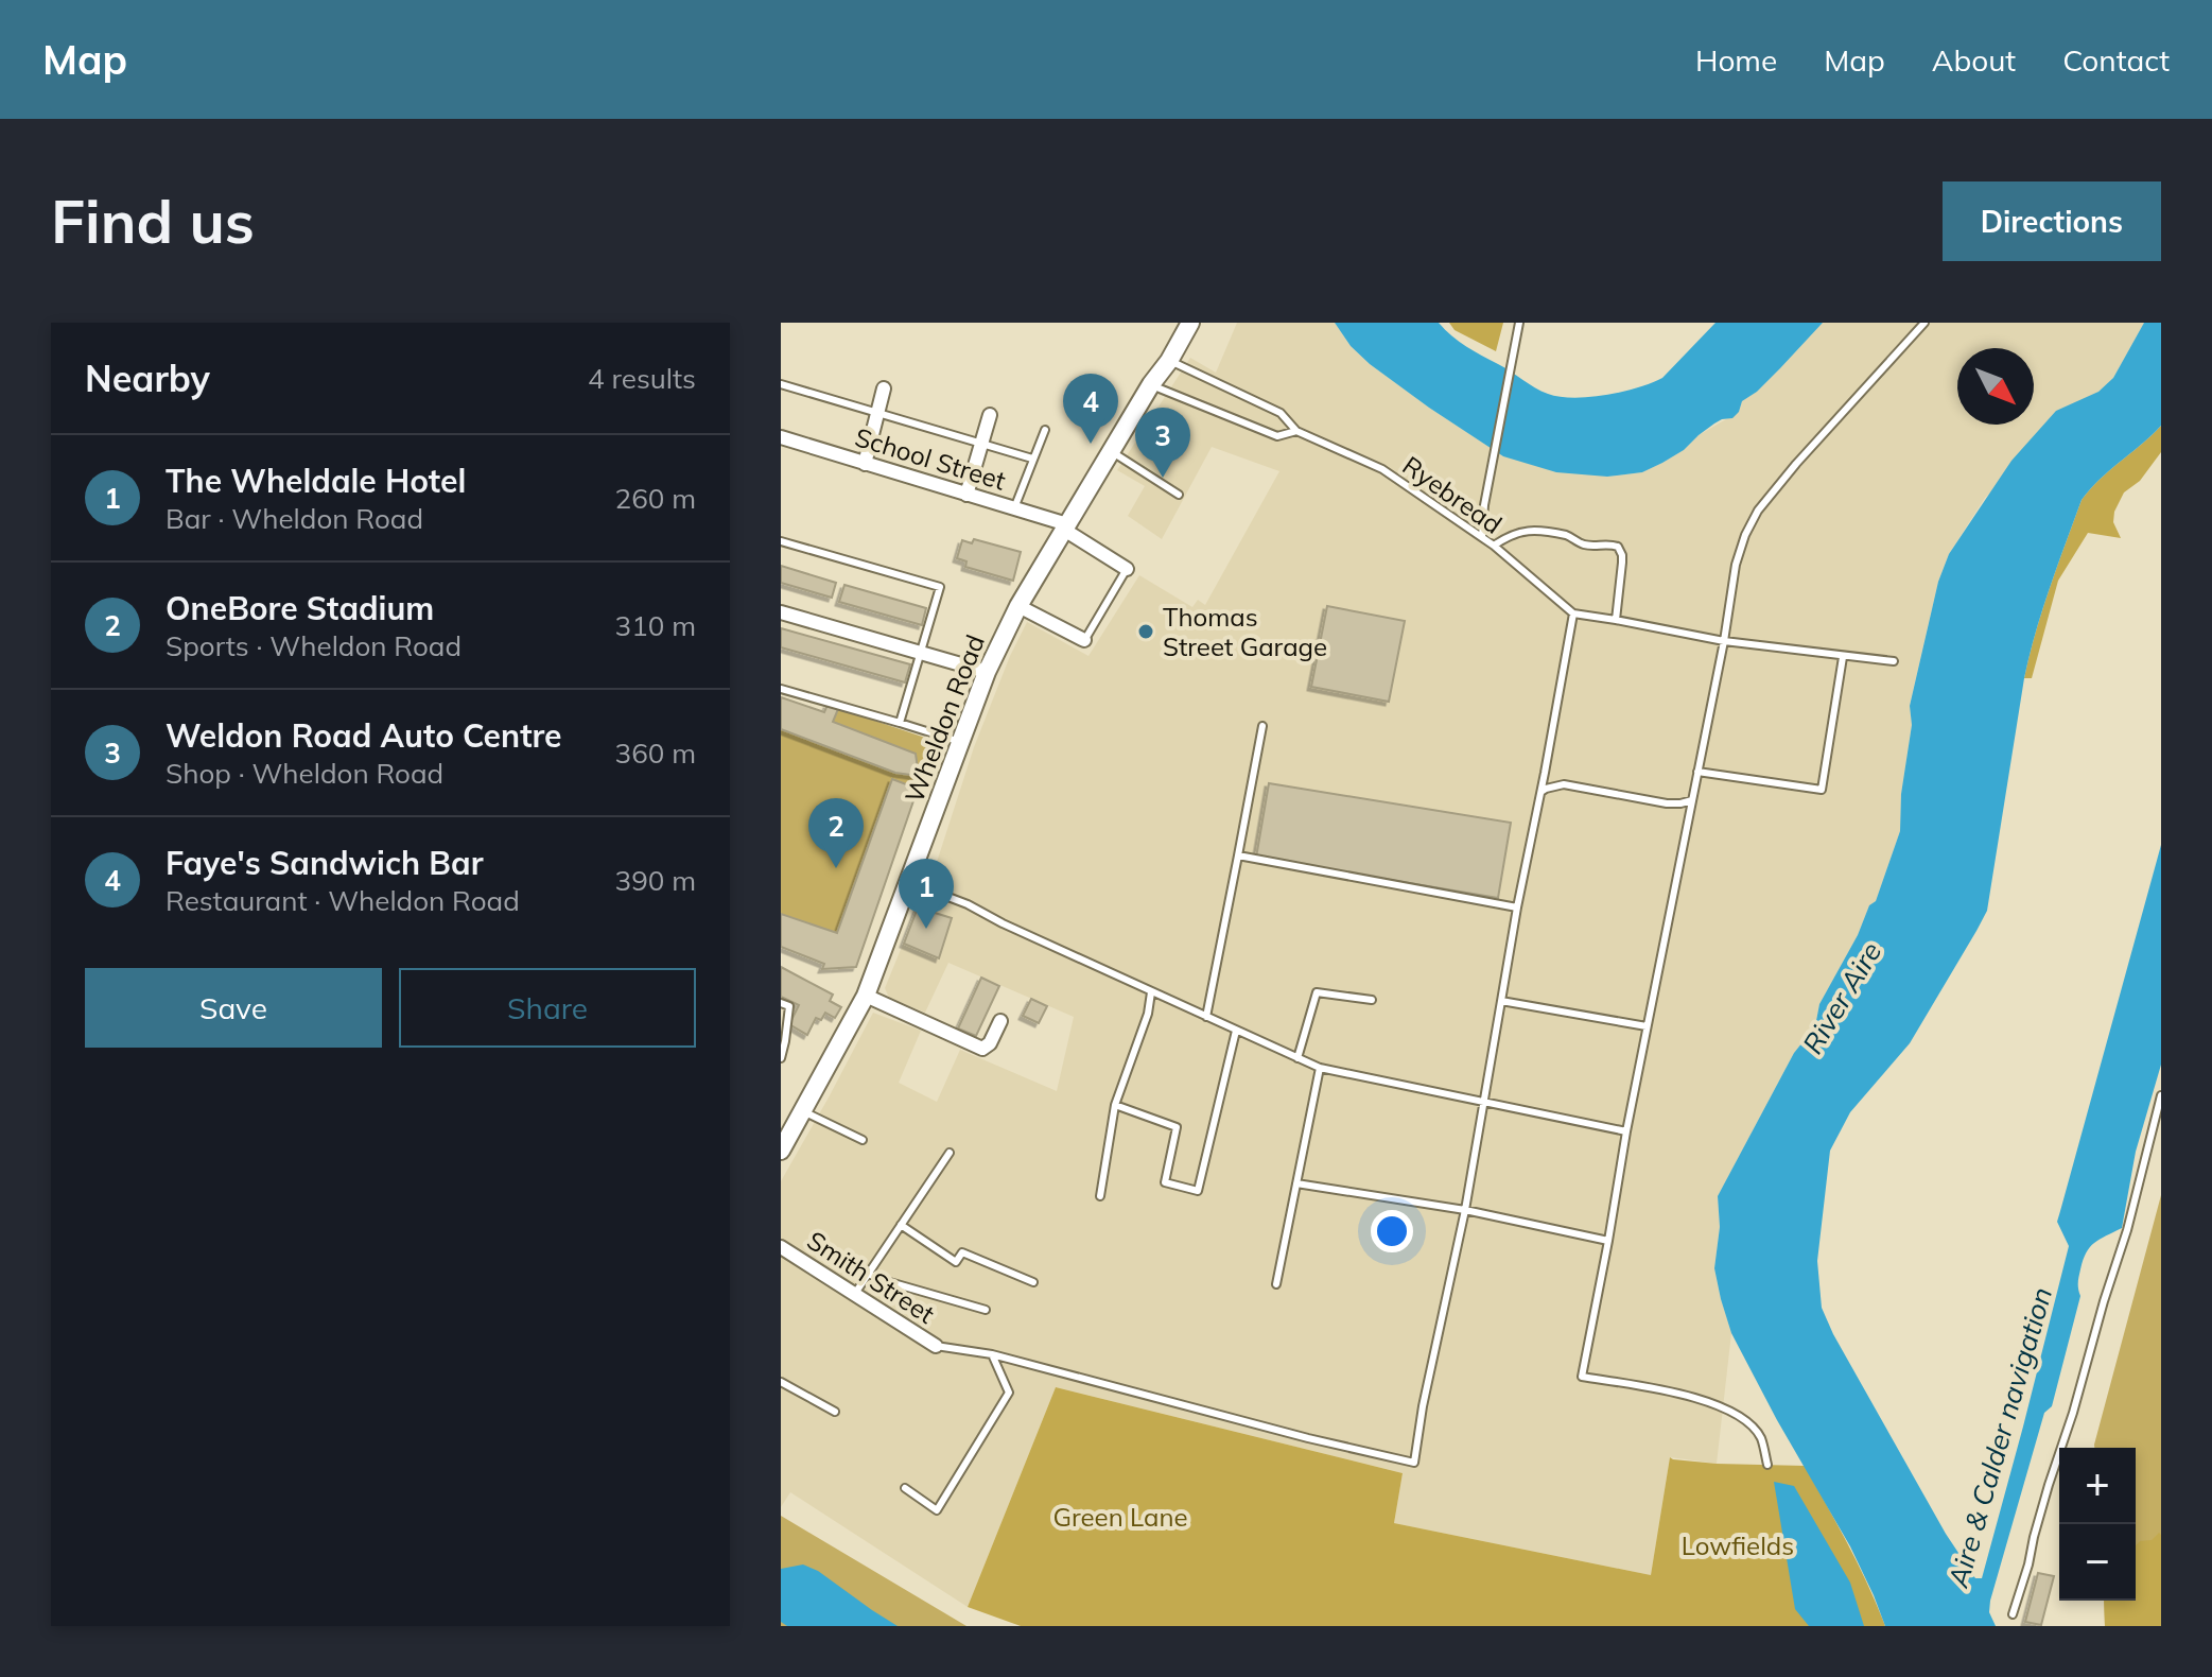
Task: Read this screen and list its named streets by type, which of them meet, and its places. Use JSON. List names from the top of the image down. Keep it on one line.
{"streets":{"street":["School Street","Wheldon Road","Smith Street"],"lane":["Ryebread"]},"crossings":[["School Street","Wheldon Road"],["Ryebread","Wheldon Road"]],"water":["River Aire","Aire & Calder navigation"],"parks":["Green Lane","Lowfields"],"places":["Thomas Street Garage"],"north":"bottom right","page":{"header":"Map","nav":["Home","Map","About","Contact"],"buttons":["Directions",["Save","Share"]],"title":"Find us","heading":["Nearby","4 results"],"pins":["4","3","2","1"],"list":[{"mark":"1","name":"The Wheldale Hotel","note":"Bar · Wheldon Road","value":"260 m"},{"mark":"2","name":"OneBore Stadium","note":"Sports · Wheldon Road","value":"310 m"},{"mark":"3","name":"Weldon Road Auto Centre","note":"Shop · Wheldon Road","value":"360 m"},{"mark":"4","name":"Faye's Sandwich Bar","note":"Restaurant · Wheldon Road","value":"390 m"}],"map_buttons":["+","−"]}}
